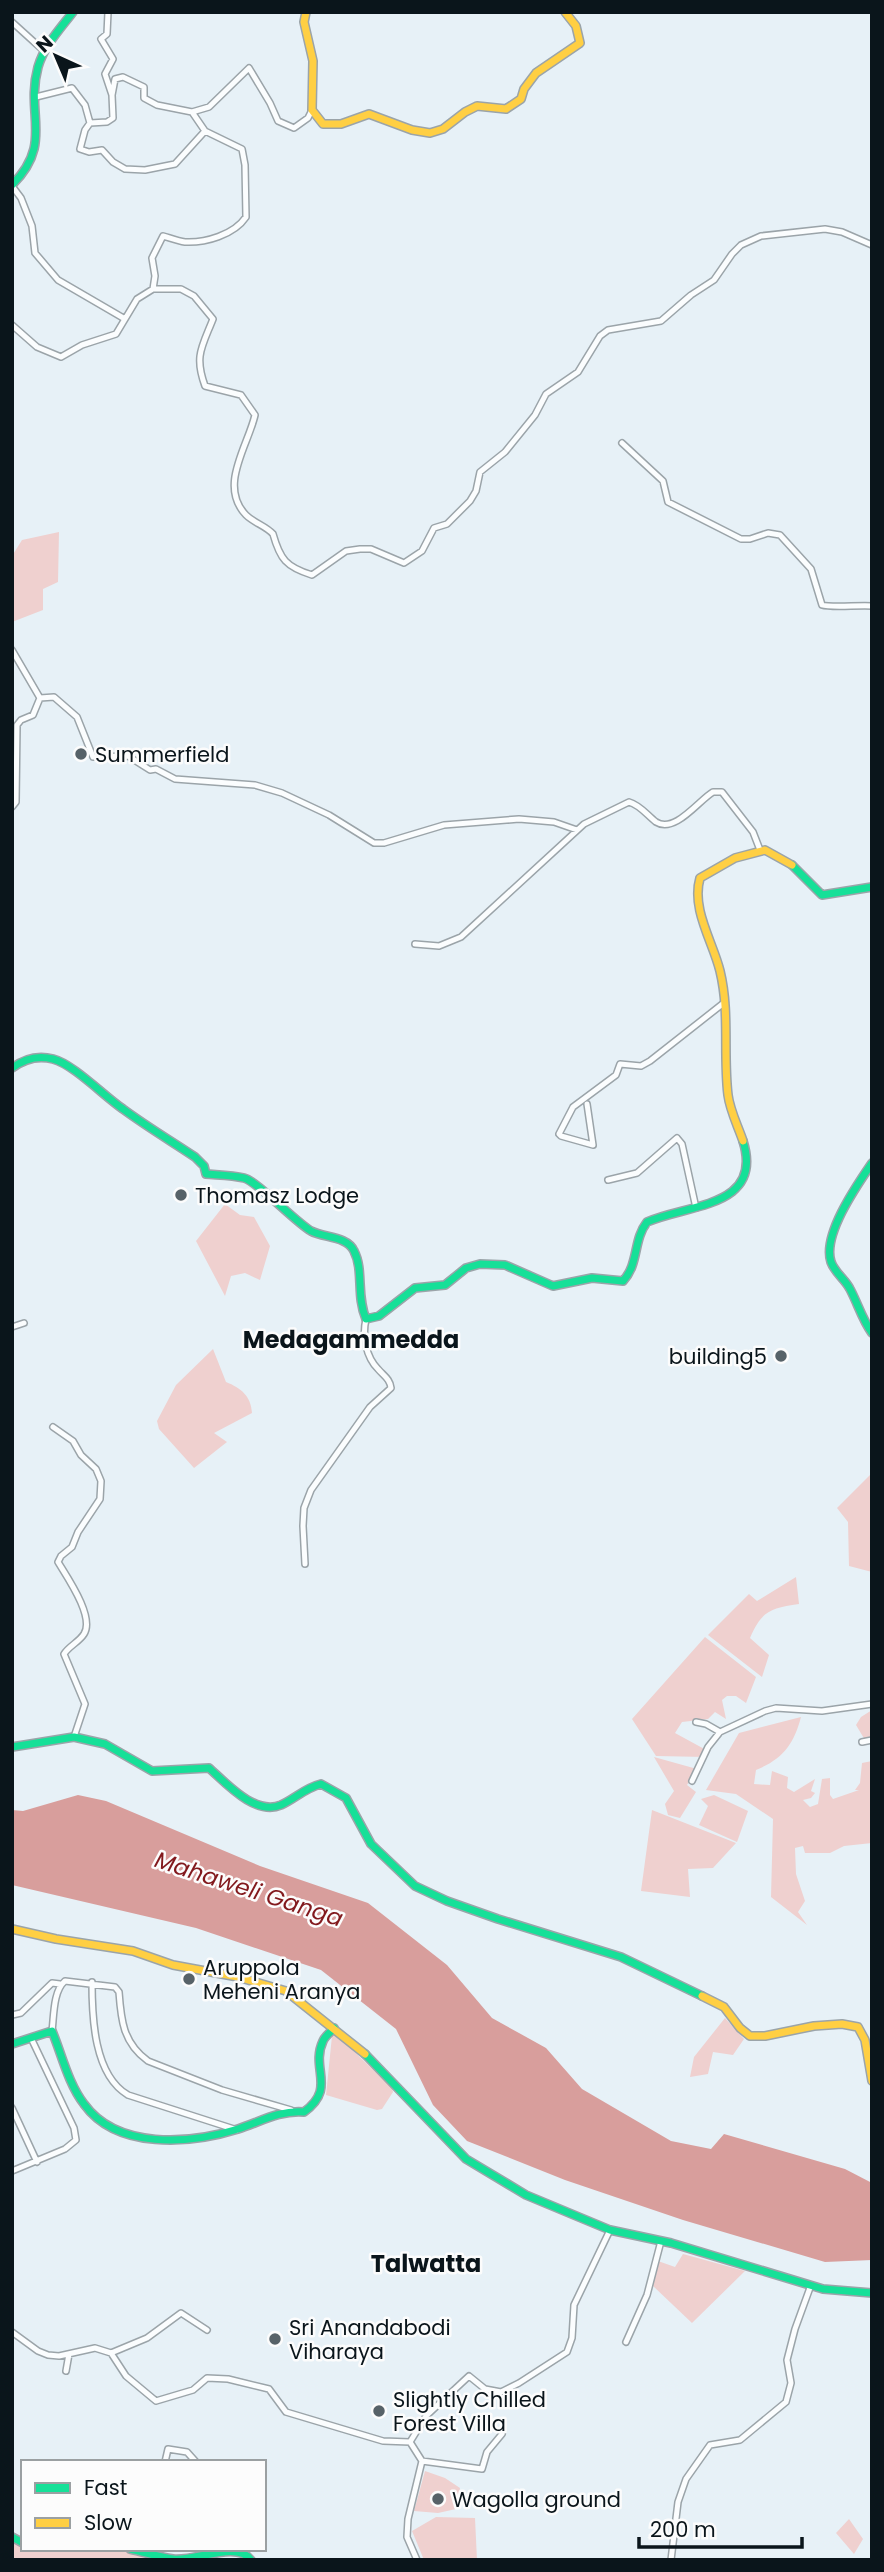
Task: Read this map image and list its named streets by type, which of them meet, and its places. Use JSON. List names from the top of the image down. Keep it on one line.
{"districts":["Medagammedda","Talwatta"],"water":["Mahaweli Ganga"],"places":["Summerfield","Thomasz Lodge","building5","Aruppola Meheni Aranya","Sri Anandabodi Viharaya","Slightly Chilled Forest Villa","Wagolla ground"],"legend":["Fast","Slow"],"scale_bar":"200 m","north":"top left"}
